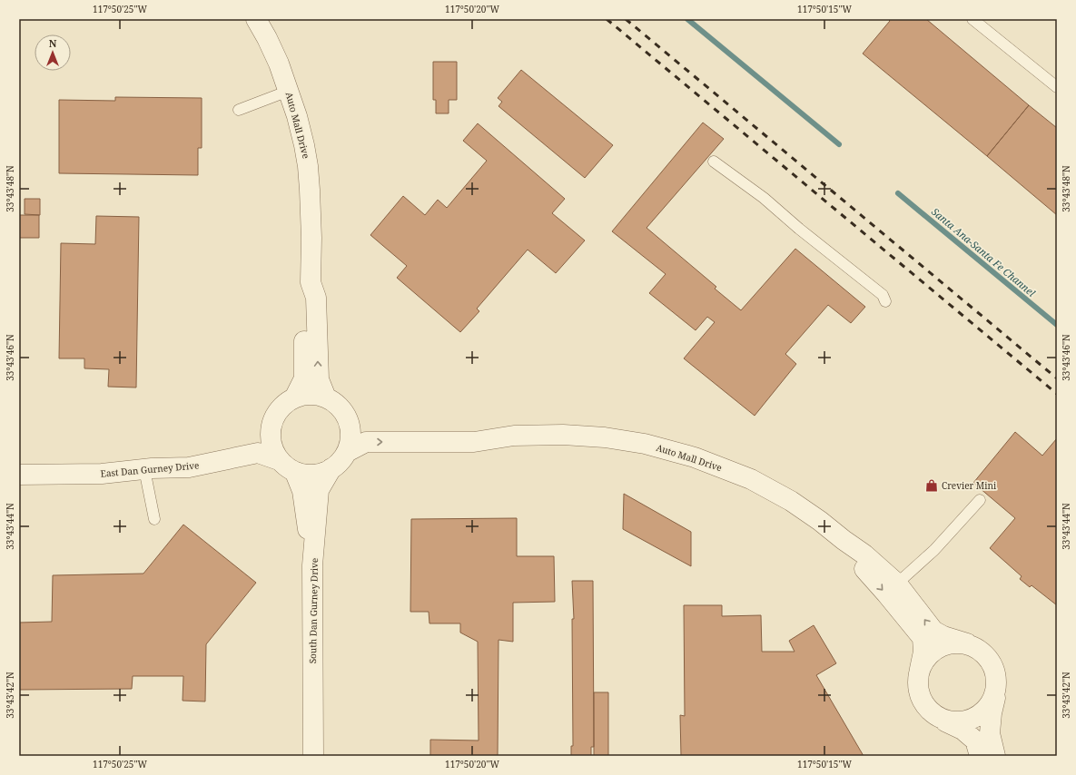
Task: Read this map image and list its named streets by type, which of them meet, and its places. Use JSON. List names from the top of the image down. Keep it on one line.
{"streets":{"street":["Auto Mall Drive","East Dan Gurney Drive","South Dan Gurney Drive"]},"crossings":[["Auto Mall Drive","East Dan Gurney Drive"],["Auto Mall Drive","South Dan Gurney Drive"],["East Dan Gurney Drive","South Dan Gurney Drive"]],"water":["Santa Ana-Santa Fe Channel"],"places":{"shop":["Crevier Mini"]},"north":"top","coordinates":["117°50'25\"W","117°50'20\"W","117°50'15\"W","33°43'48\"N","33°43'46\"N","33°43'44\"N","33°43'42\"N"]}
